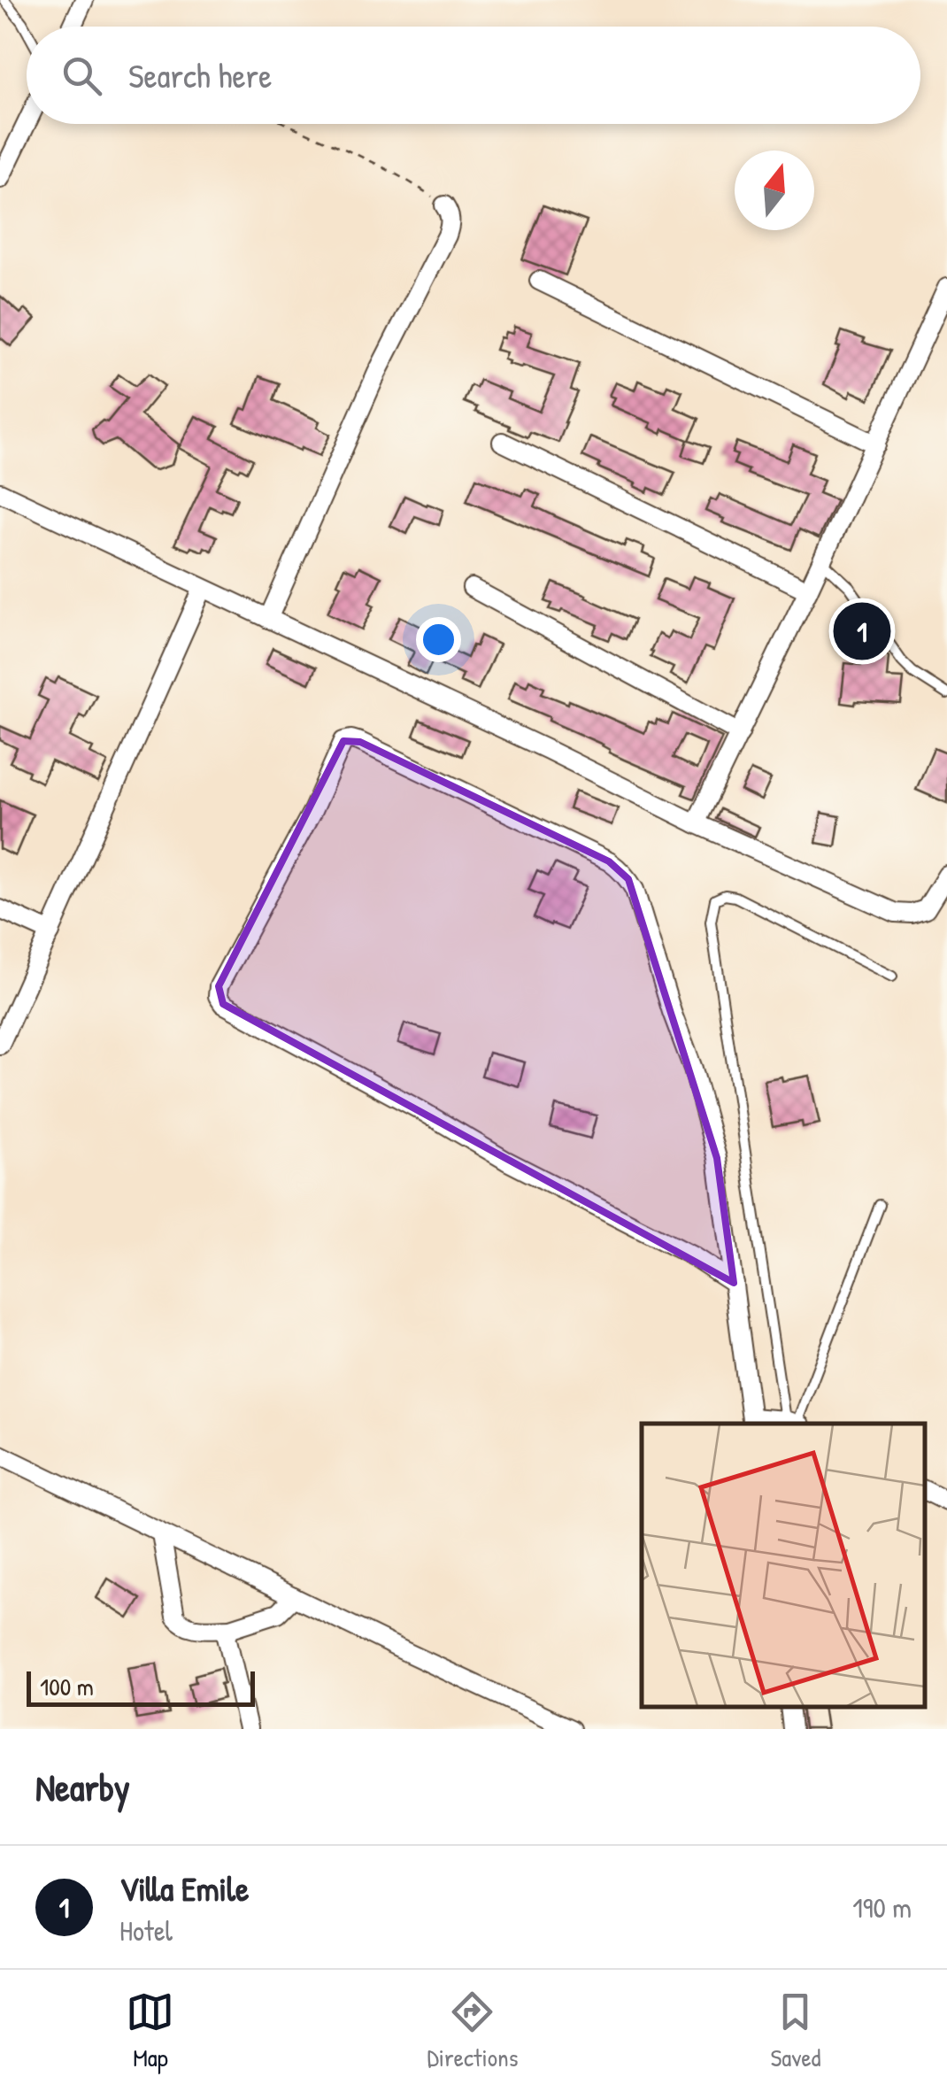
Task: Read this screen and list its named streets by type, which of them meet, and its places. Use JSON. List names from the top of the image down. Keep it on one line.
{"scale_bar":"100 m","north":"top","page":{"search":"Search here","pins":"1","scale":"100 m","heading":"Nearby","list":[{"mark":"1","name":"Villa Emile","note":"Hotel","value":"190 m"}],"nav":["Map","Directions","Saved"]}}
